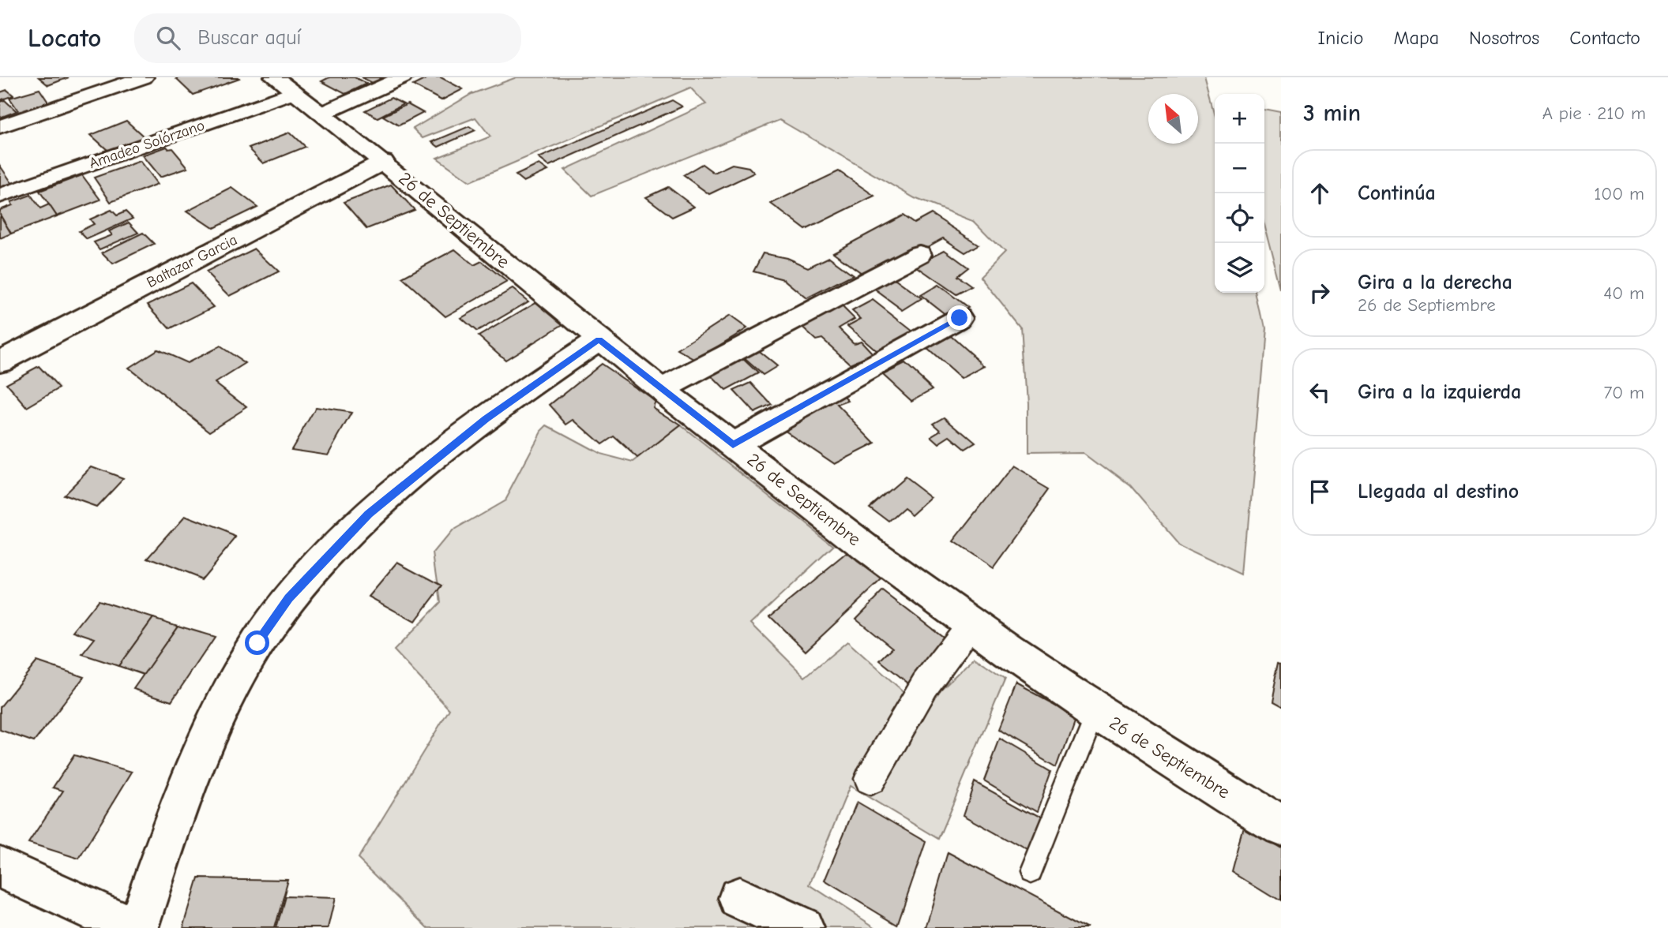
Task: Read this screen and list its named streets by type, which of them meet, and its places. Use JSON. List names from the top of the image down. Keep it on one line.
{"streets":{"street":["Amadeo Solórzano","26 de Septiembre","Baltazar Garcia"]},"crossings":[["Amadeo Solórzano","26 de Septiembre"],["26 de Septiembre","Baltazar Garcia"]],"north":"top left","page":{"header":"Locato","search":"Buscar aquí","nav":["Inicio","Mapa","Nosotros","Contacto"],"heading":["3 min","A pie · 210 m"],"map_buttons":["+","−"],"list":[["Continúa","100 m"],["Gira a la derecha","26 de Septiembre","40 m"],["Gira a la izquierda","70 m"],"Llegada al destino"]}}
